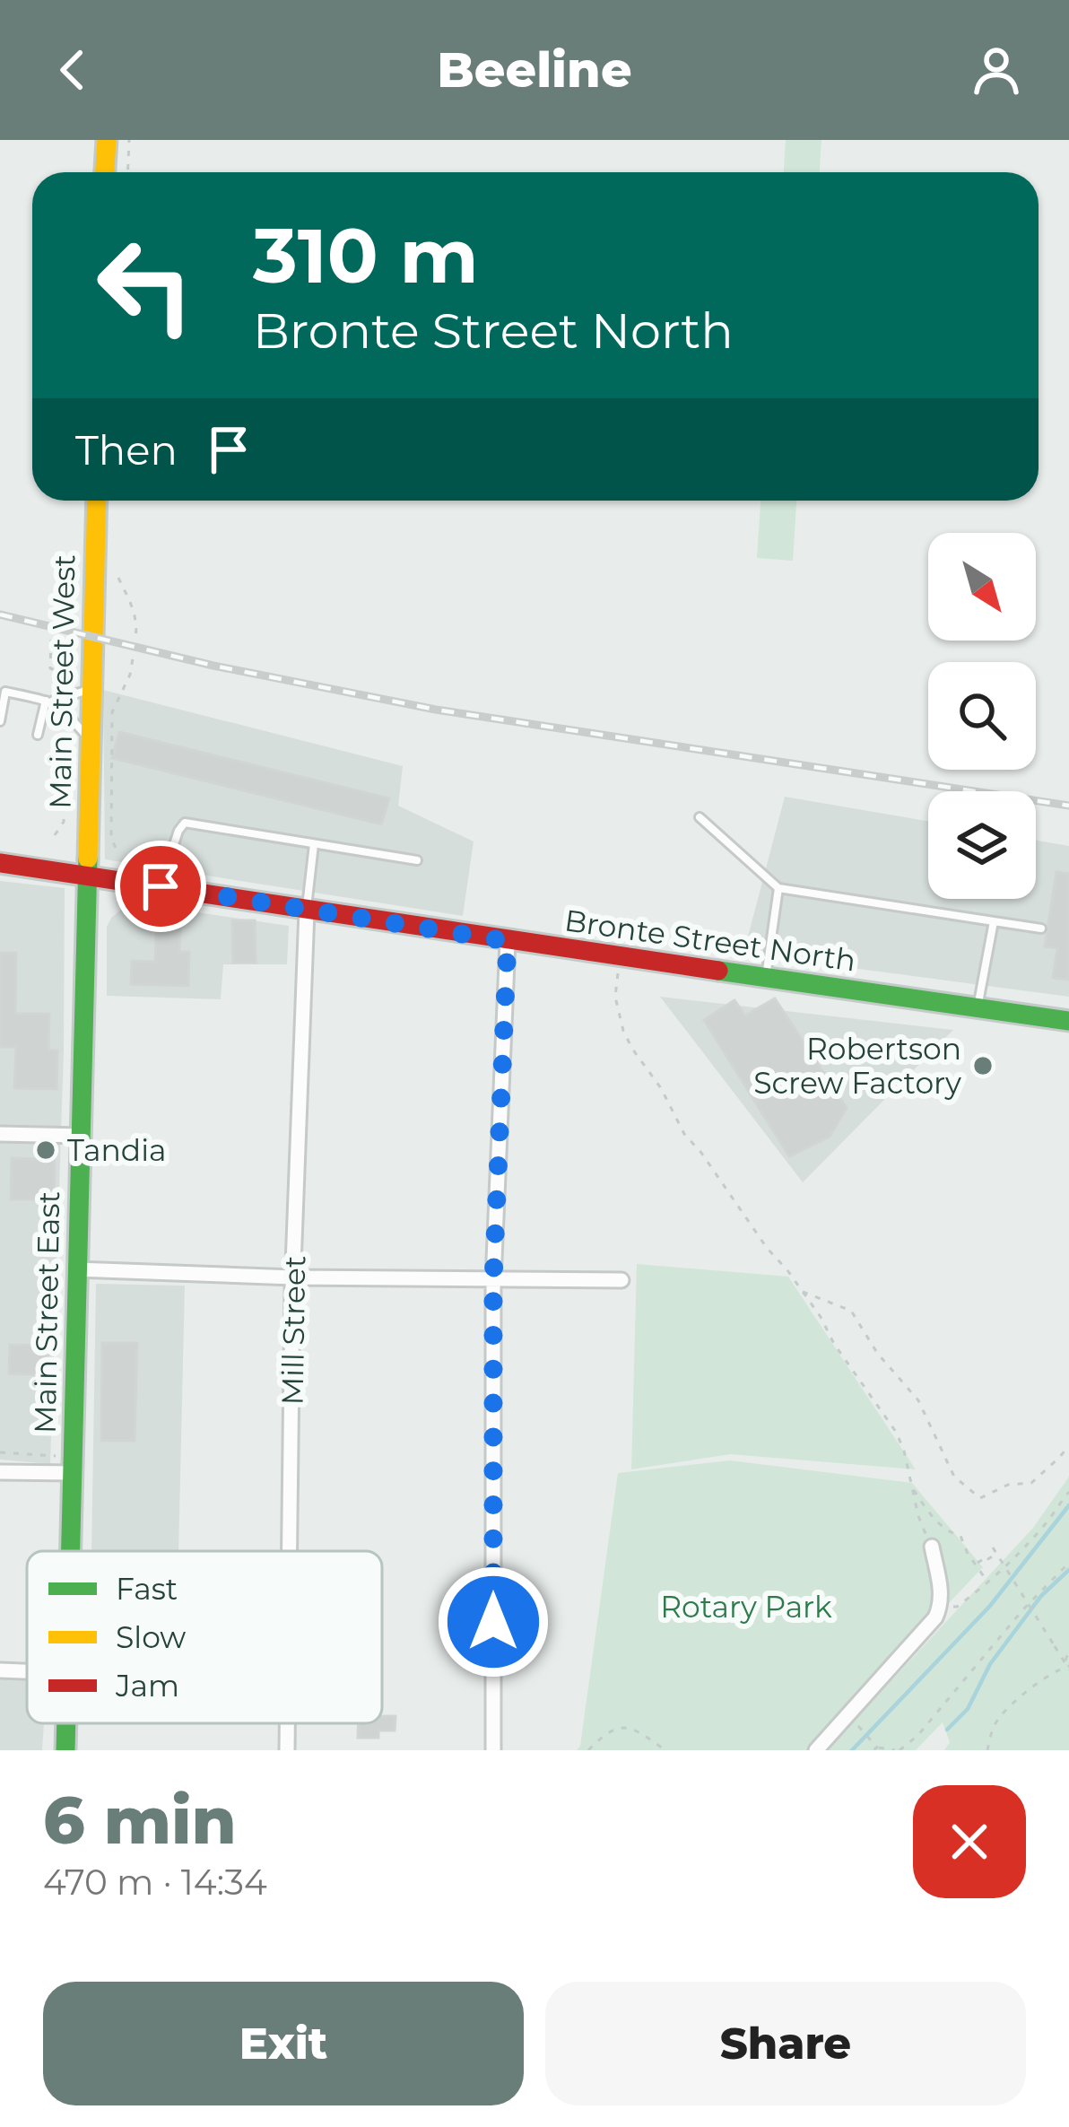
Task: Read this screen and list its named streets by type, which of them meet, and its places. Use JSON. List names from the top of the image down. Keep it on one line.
{"streets":{"main road":["Main Street West","Bronte Street North","Main Street East"],"street":["Mill Street"]},"crossings":[["Main Street West","Bronte Street North"],["Main Street West","Main Street East"],["Bronte Street North","Main Street East"],["Bronte Street North","Mill Street"]],"parks":["Rotary Park"],"places":["Robertson Screw Factory","Tandia"],"legend":["Fast","Slow","Jam"],"north":"bottom right","page":{"header":"Beeline","turn":["310 m","Bronte Street North"],"then":"Then","heading":["6 min","470 m · 14:34"],"buttons":["Exit","Share"]}}
